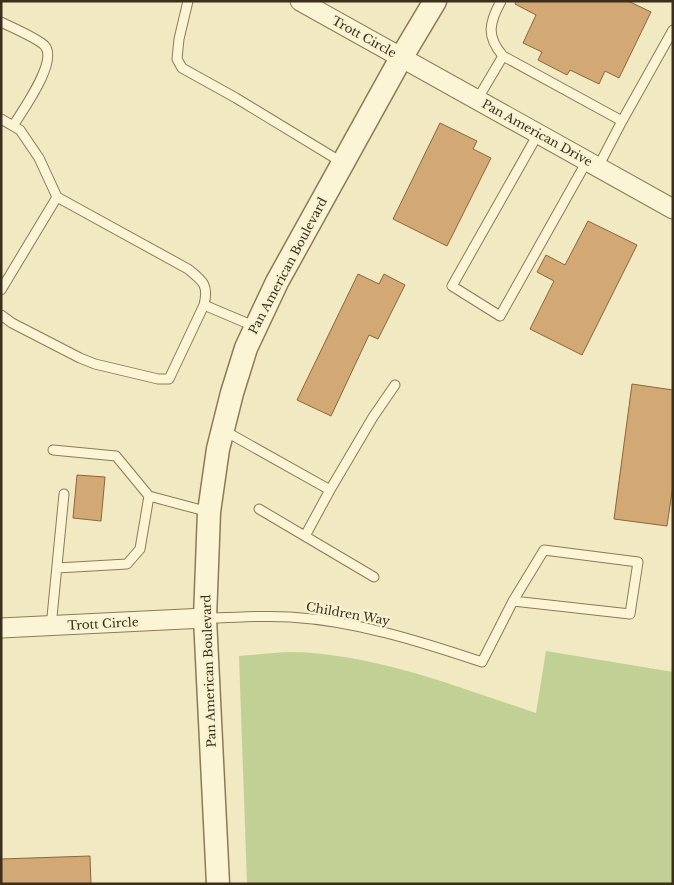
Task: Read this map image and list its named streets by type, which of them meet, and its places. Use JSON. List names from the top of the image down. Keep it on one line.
{"streets":{"street":["Trott Circle","Pan American Drive","Pan American Boulevard"],"lane":["Children Way"]},"crossings":[["Trott Circle","Pan American Drive"],["Trott Circle","Pan American Boulevard"],["Trott Circle","Children Way"],["Pan American Drive","Pan American Boulevard"],["Pan American Boulevard","Children Way"]]}
